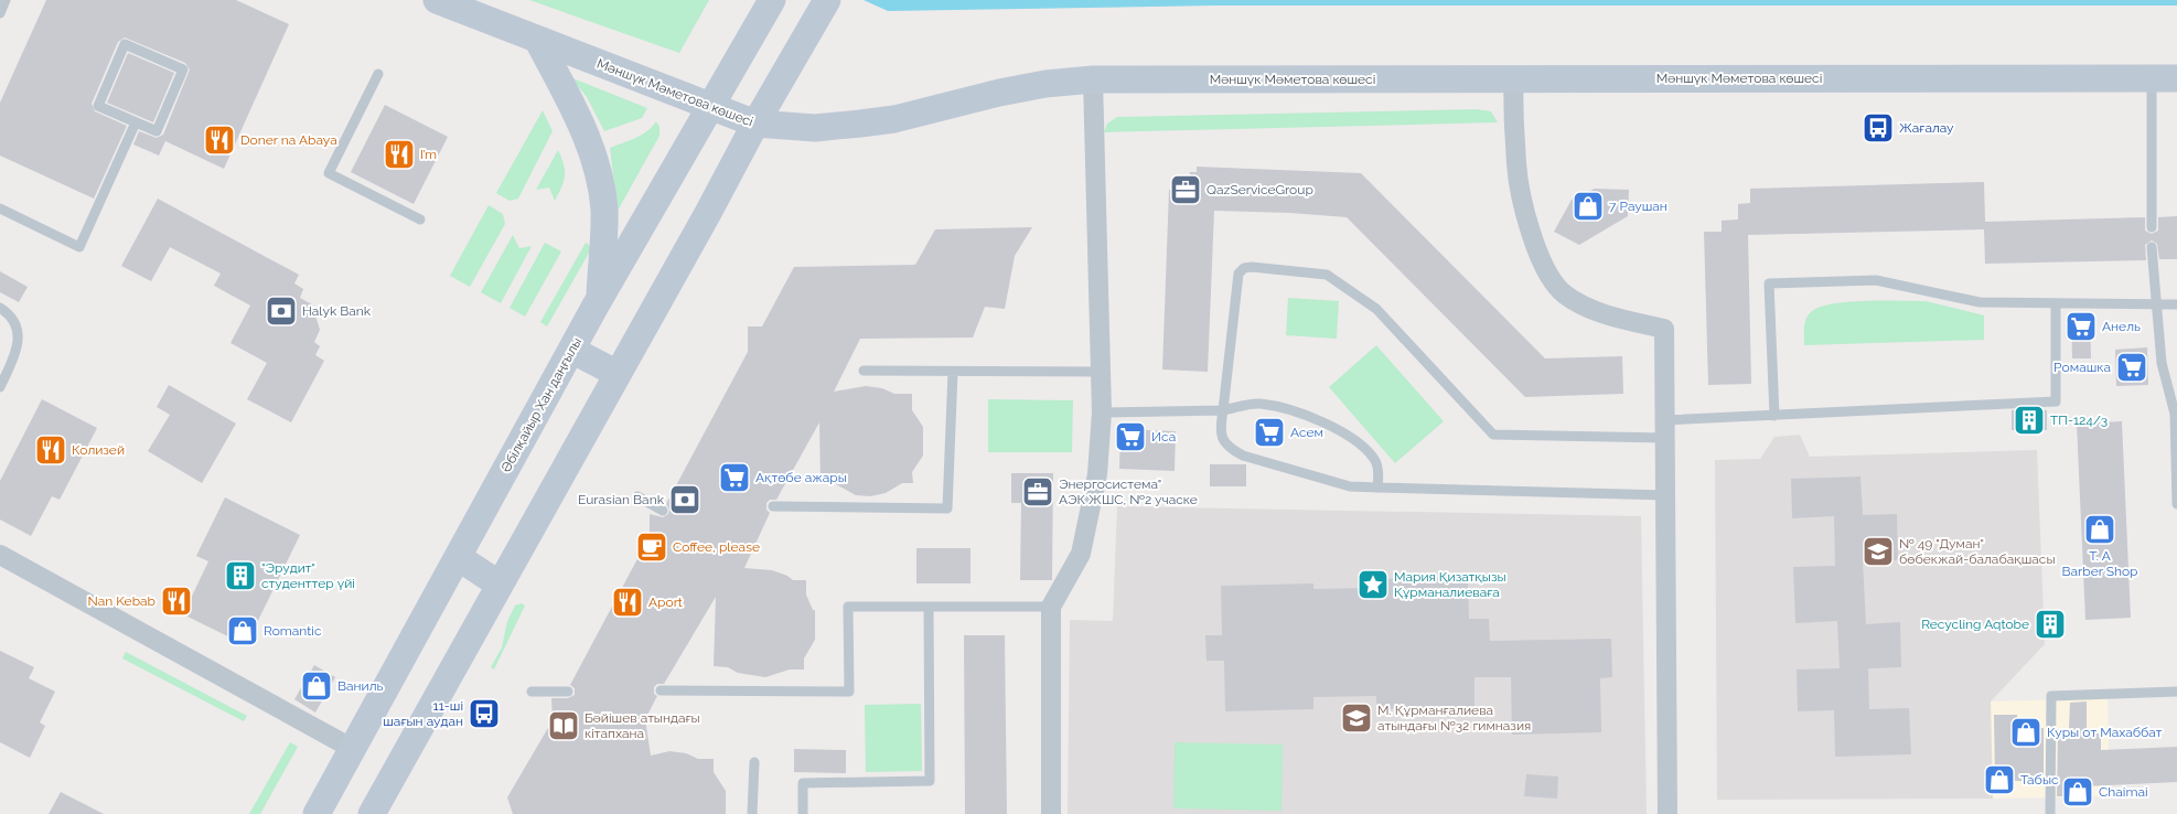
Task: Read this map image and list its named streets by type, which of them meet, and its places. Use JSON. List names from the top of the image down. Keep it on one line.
{"streets":{"main road":["Мәншүк Мәметова көшесі","Әбілқайыр Хан даңғылы"]},"crossings":[["Мәншүк Мәметова көшесі","Әбілқайыр Хан даңғылы"]],"places":{"bus stop":["Жағалау","11-ші шағын аудан"],"restaurant":["Doner na Abaya","I’m","Колизей","Nan Kebab","Aport"],"office":["QazServiceGroup","Энергосистема\" АЭК ЖШС, №2 учаске"],"shop":["7 Раушан","T. A Barber Shop","Romantic","Ваниль","Куры от Махаббат","Табыс","Chaimai"],"bank":["Halyk Bank","Eurasian Bank"],"supermarket":["Анель","Ромашка","Асем","Иса","Ақтөбе ажары"],"building":["ТП-124/3","\"Эрудит\" студенттер үйі","Recycling Aqtobe"],"cafe":["Coffee, please"],"school or university":["№ 49 \"Думан\" бөбекжай-балабақшасы","М. Құрманғалиева атындағы №32 гимназия"],"place":["Мария Қизатқызы Құрманалиеваға"],"library":["Бәйішев атындағы кітапхана"]}}
